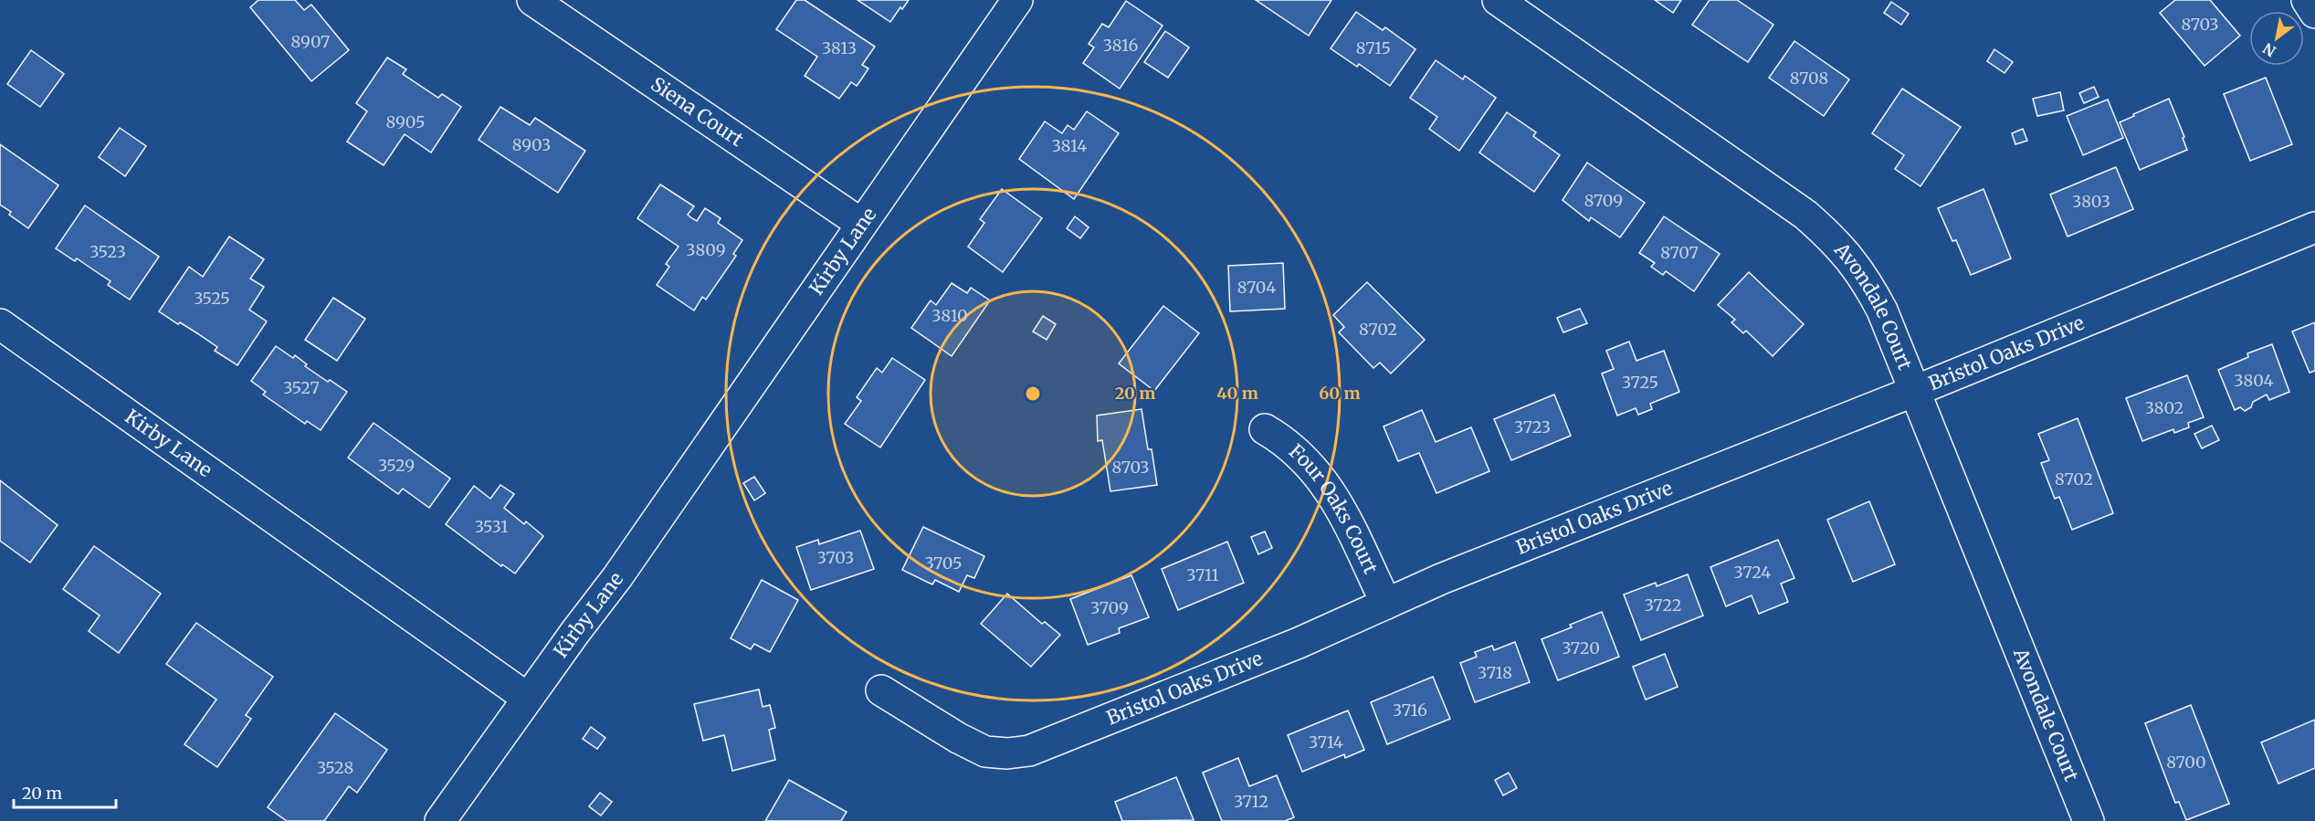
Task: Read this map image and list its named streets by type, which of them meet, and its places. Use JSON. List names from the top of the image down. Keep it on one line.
{"streets":{"street":["Siena Court","Kirby Lane","Avondale Court","Bristol Oaks Drive","Four Oaks Court"]},"crossings":[["Siena Court","Kirby Lane"],["Avondale Court","Bristol Oaks Drive"],["Bristol Oaks Drive","Four Oaks Court"]],"house_numbers":["8703","8907","3816","3813","8715","8708","8905","8903","3814","8709","3803","3809","3523","8707","8704","3525","3810","8702","3804","3725","3527","3802","3723","3529","8703","8702","3531","3703","3705","3724","3711","3722","3709","3720","3718","3716","3714","8700","3528","3712"],"scale_bar":"20 m","north":"bottom left","rings":["20 m","40 m","60 m"]}
